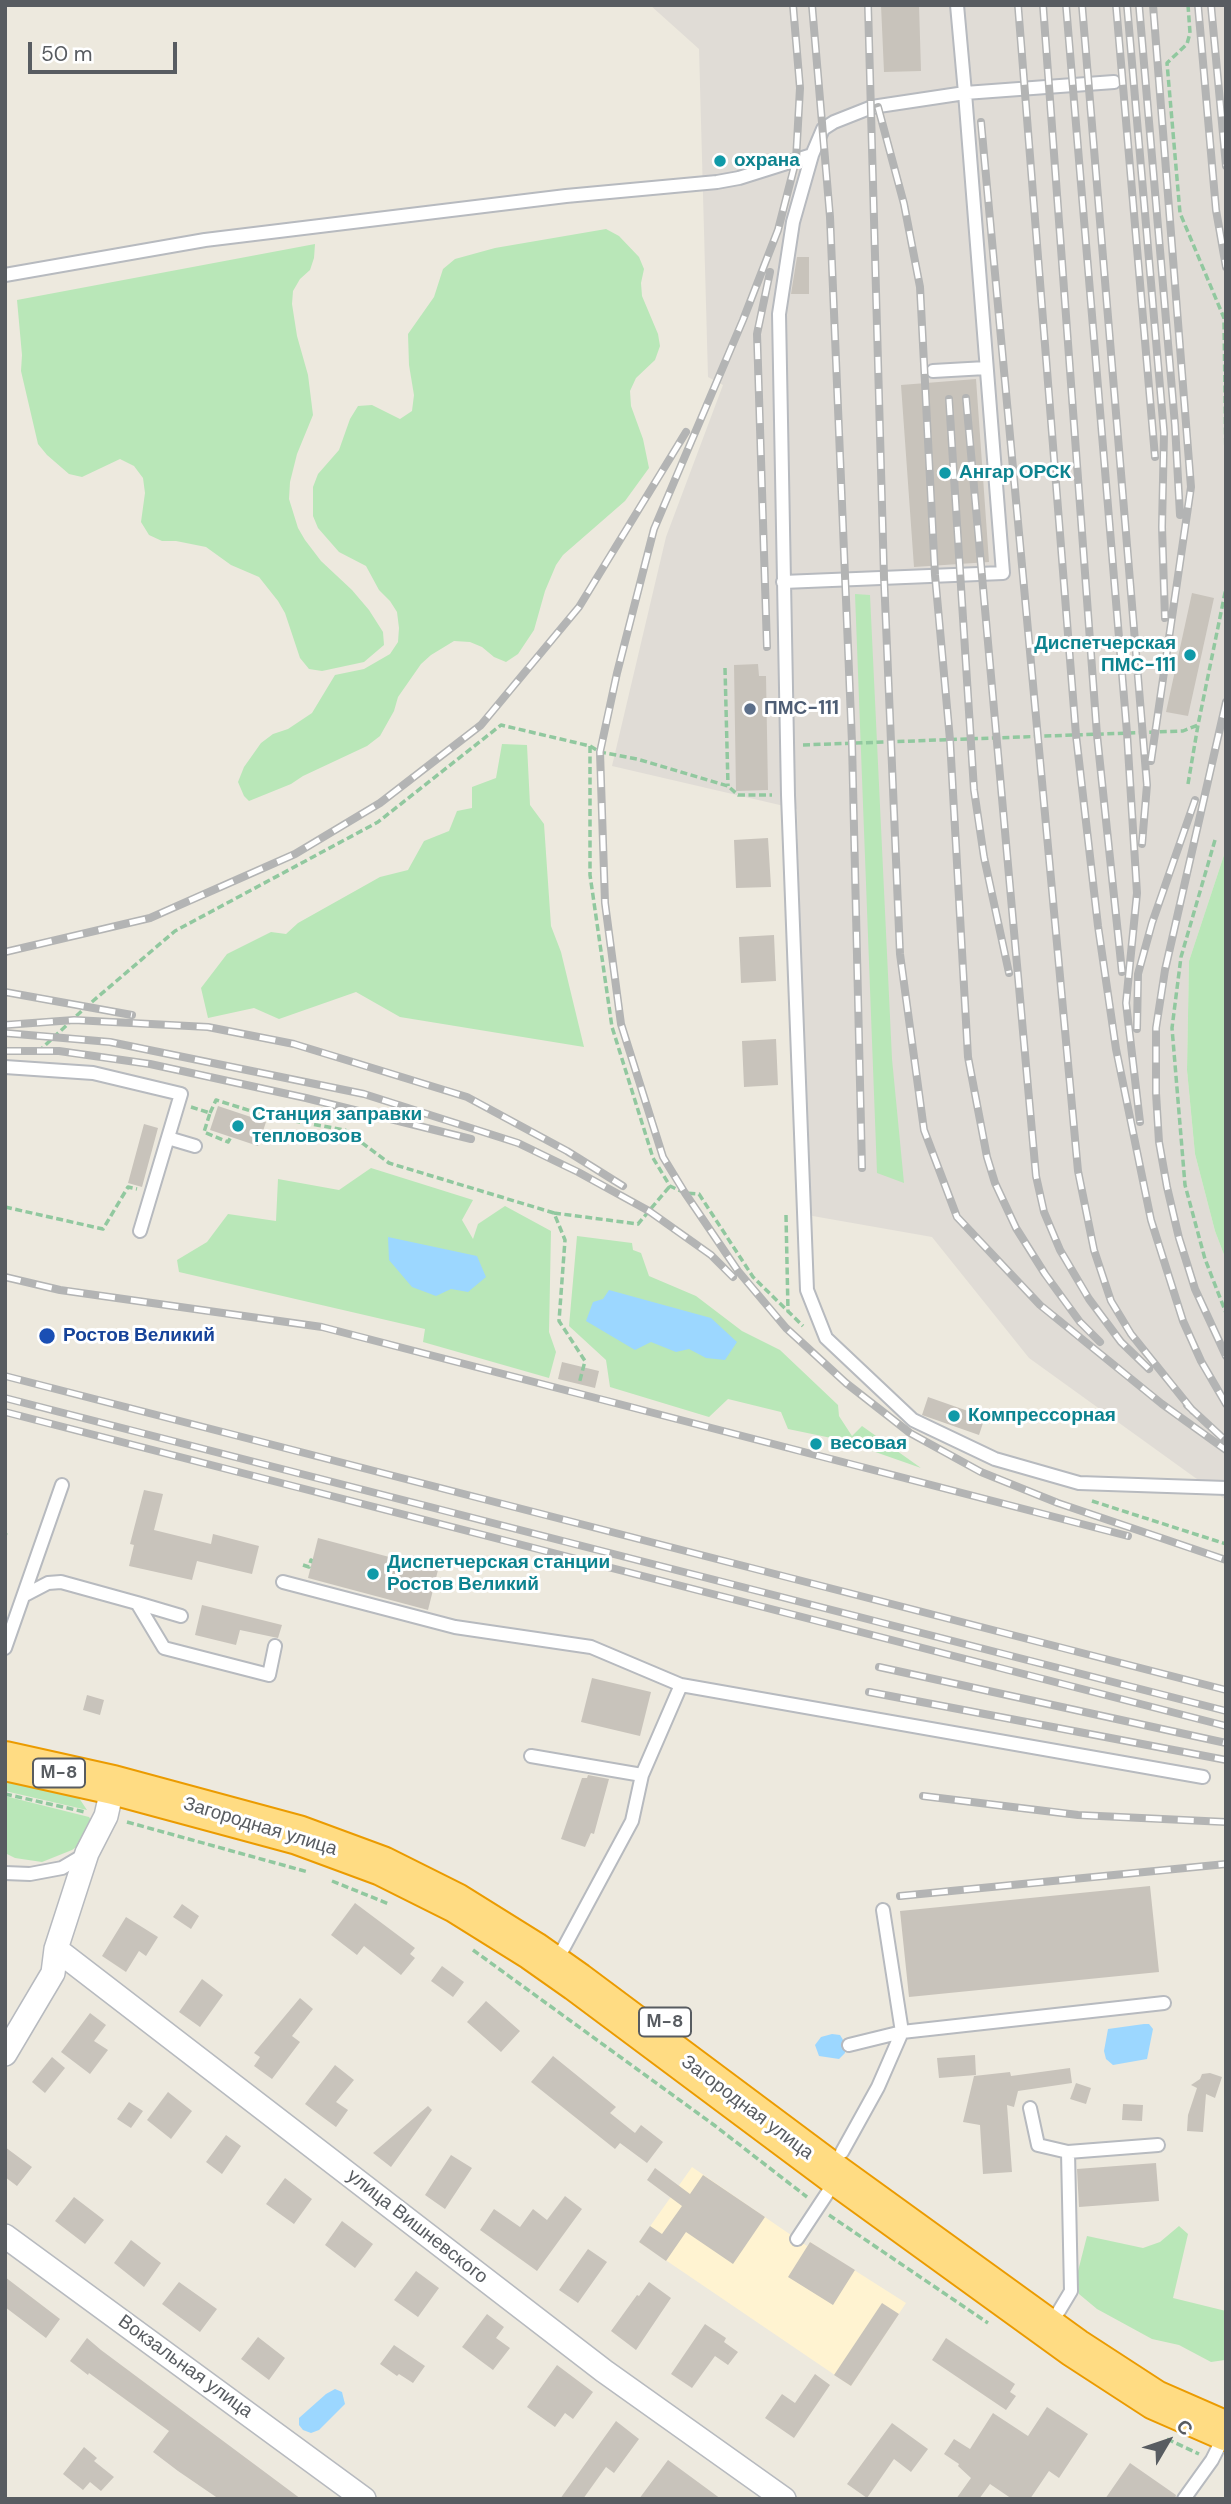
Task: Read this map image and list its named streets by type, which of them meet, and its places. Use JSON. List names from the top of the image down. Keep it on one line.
{"streets":{"highway":["М-8","Загородная улица"],"street":["улица Вишневского","Вокзальная улица"]},"places":["охрана","Ангар ОРСК","Диспетчерская ПМС-111","ПМС-111","Станция заправки тепловозов","Ростов Великий","Компрессорная","весовая","Диспетчерская станции Ростов Великий"],"scale_bar":"50 m","north":"top right"}
